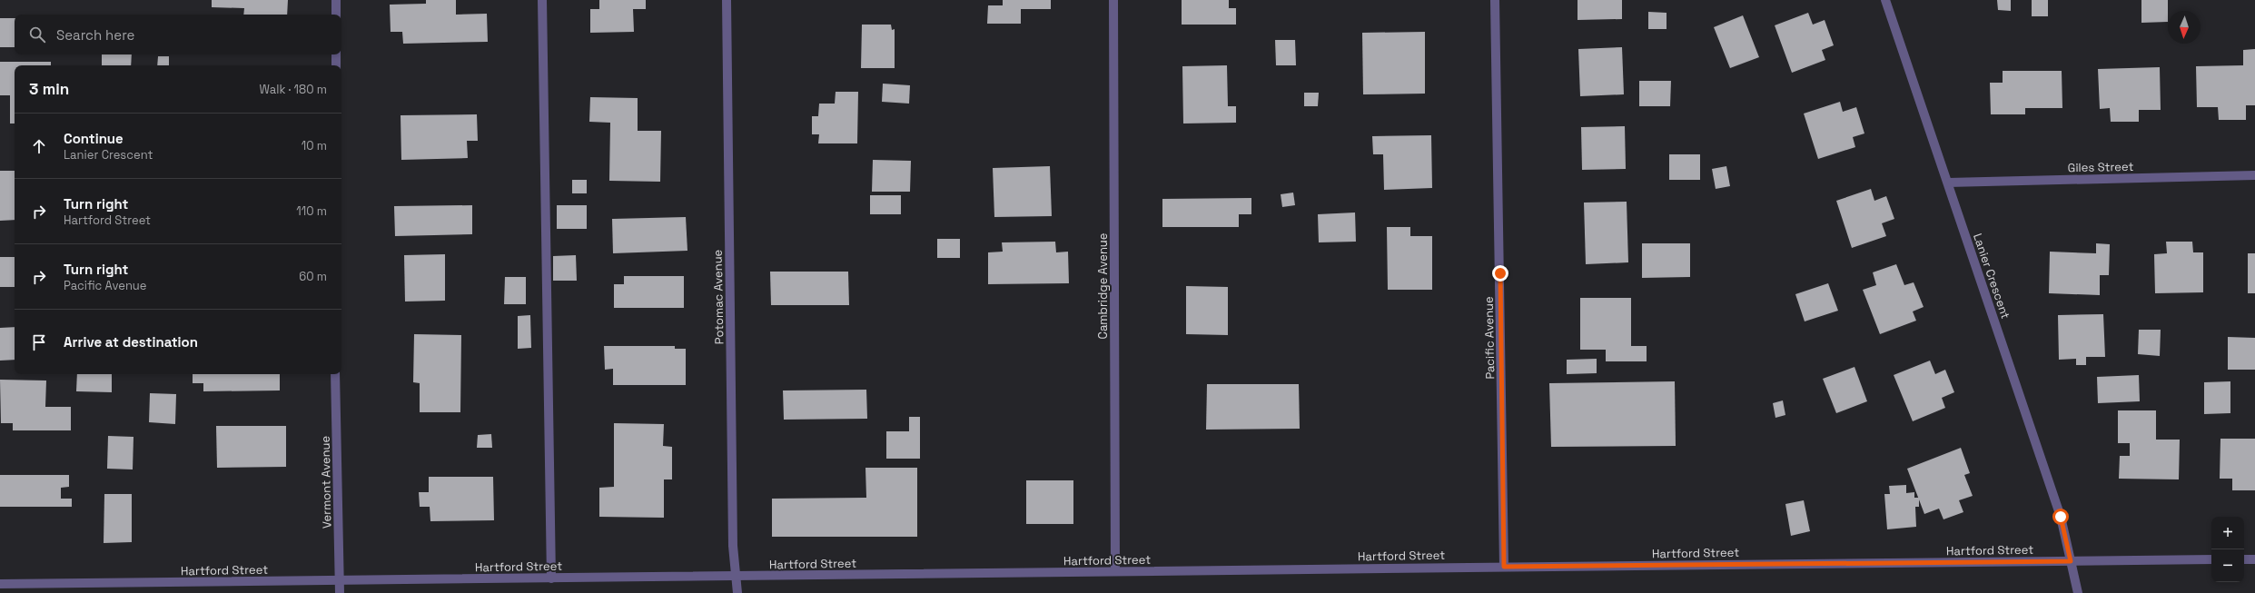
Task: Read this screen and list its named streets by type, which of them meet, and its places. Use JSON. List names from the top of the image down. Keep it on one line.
{"streets":{"street":["Giles Street","Lanier Crescent","Cambridge Avenue","Potomac Avenue","Pacific Avenue","Vermont Avenue","Hartford Street"]},"crossings":[["Giles Street","Lanier Crescent"],["Lanier Crescent","Hartford Street"],["Cambridge Avenue","Hartford Street"],["Potomac Avenue","Hartford Street"],["Pacific Avenue","Hartford Street"],["Vermont Avenue","Hartford Street"]],"north":"bottom","page":{"search":"Search here","heading":["3 min","Walk · 180 m"],"list":[["Continue","Lanier Crescent","10 m"],["Turn right","Hartford Street","110 m"],["Turn right","Pacific Avenue","60 m"],"Arrive at destination"],"map_buttons":["+","−"]}}
